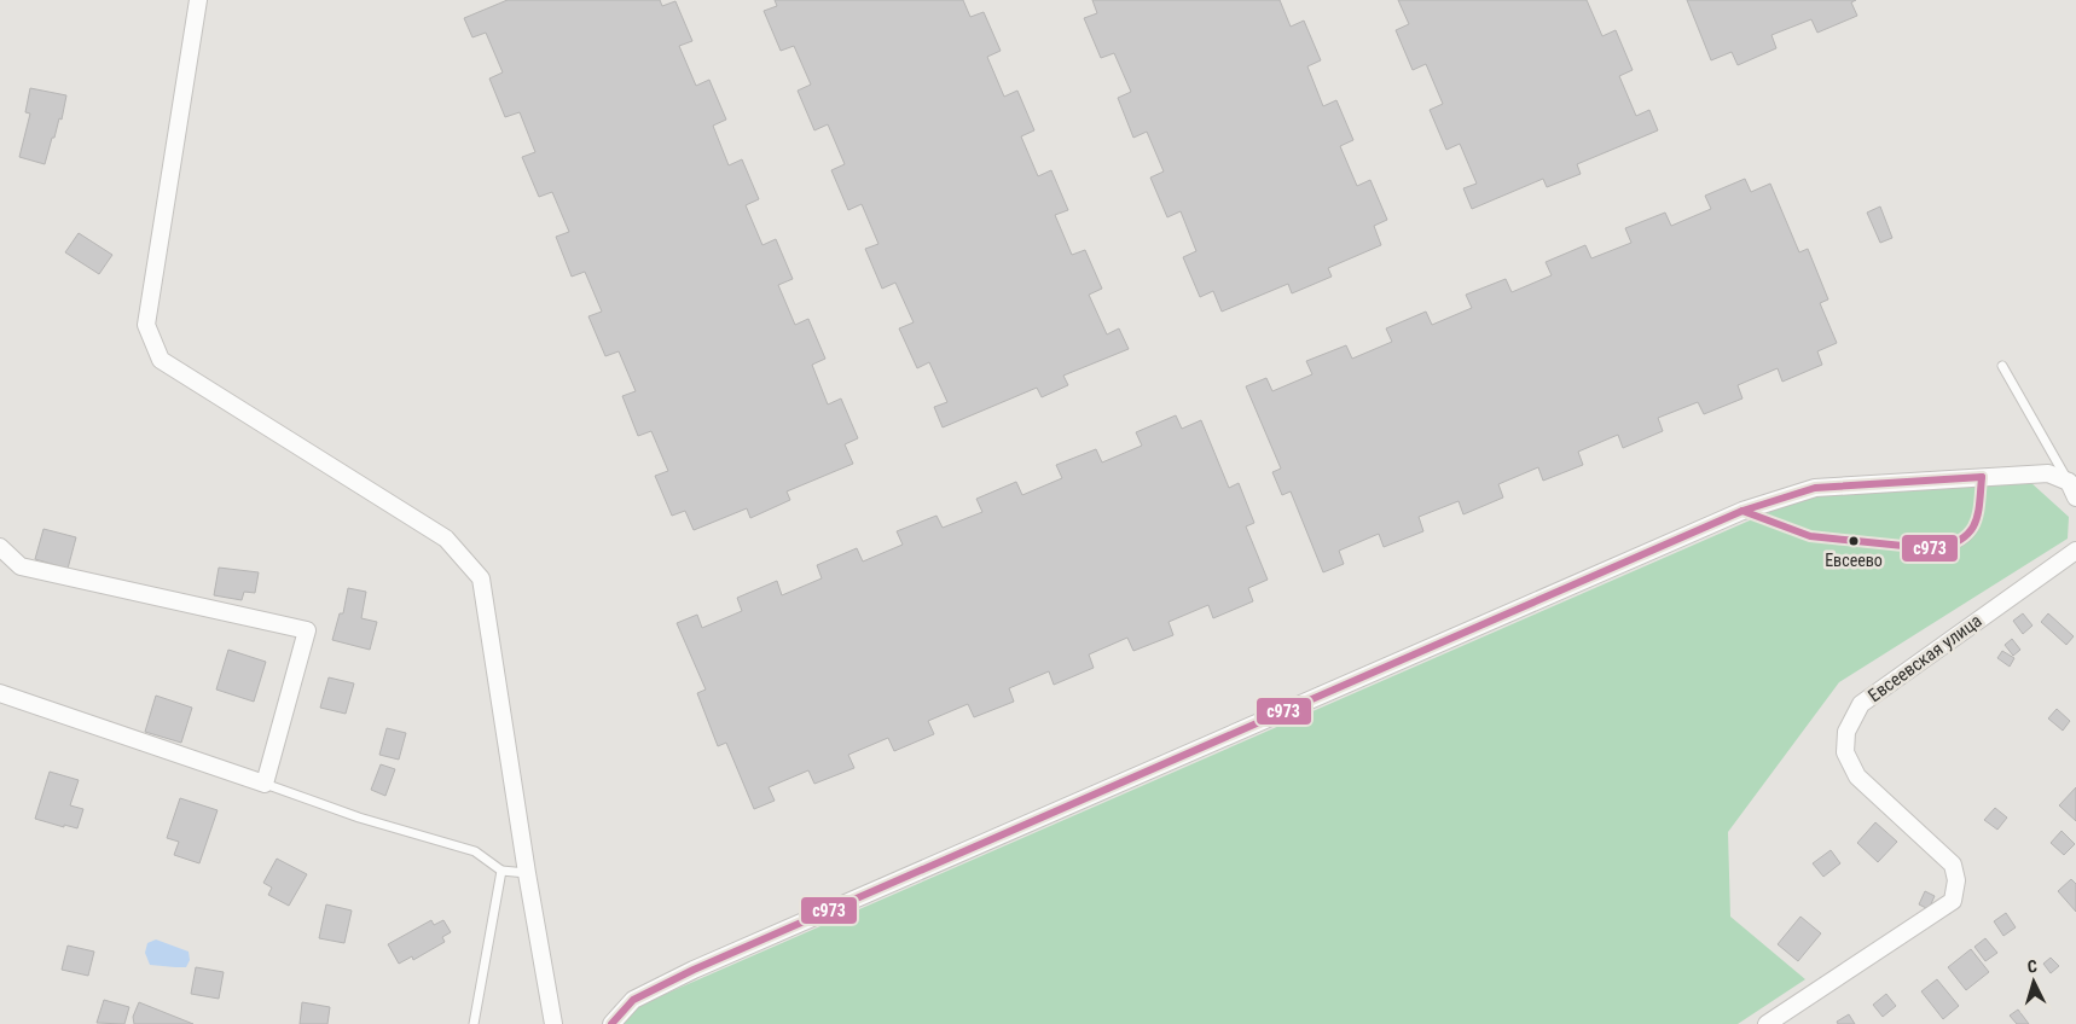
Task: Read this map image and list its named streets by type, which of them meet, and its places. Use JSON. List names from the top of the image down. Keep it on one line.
{"streets":{"street":["Евсеевская улица"]},"places":["Евсеево"],"lines":["transit line с973"],"north":"top"}
